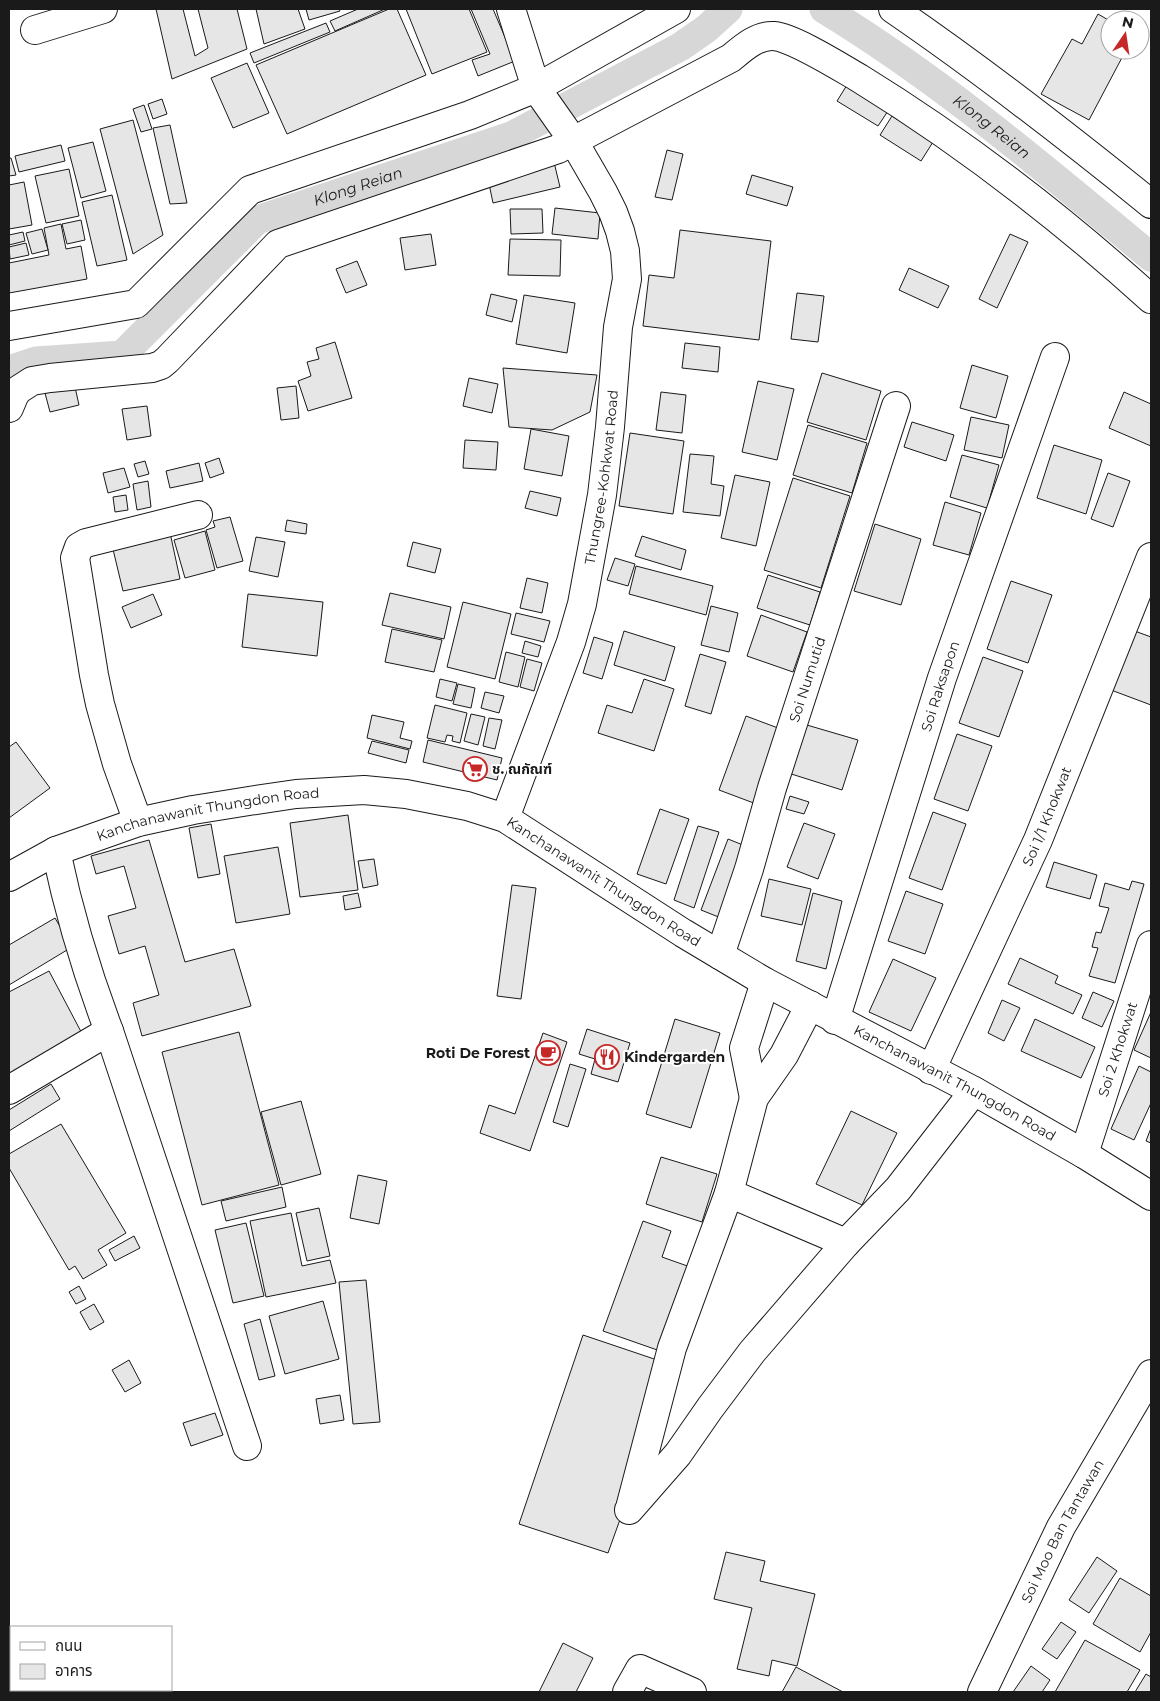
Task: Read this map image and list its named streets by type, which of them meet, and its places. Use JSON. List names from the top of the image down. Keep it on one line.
{"streets":{"street":["Thungree-Kohkwat Road","Soi Numutid","Soi Raksapon","Kanchanawanit Thungdon Road","Soi 1/1 Khokwat","Soi 2 Khokwat","Soi Moo Ban Tantawan"]},"crossings":[["Thungree-Kohkwat Road","Kanchanawanit Thungdon Road"],["Soi Numutid","Kanchanawanit Thungdon Road"],["Soi Raksapon","Kanchanawanit Thungdon Road"],["Kanchanawanit Thungdon Road","Soi 1/1 Khokwat"],["Kanchanawanit Thungdon Road","Soi 2 Khokwat"]],"water":["Klong Reian"],"places":{"supermarket":["ช. ณกัณฑ์"],"cafe":["Roti De Forest"],"restaurant":["Kindergarden"]},"legend":["ถนน","อาคาร"],"north":"top"}
